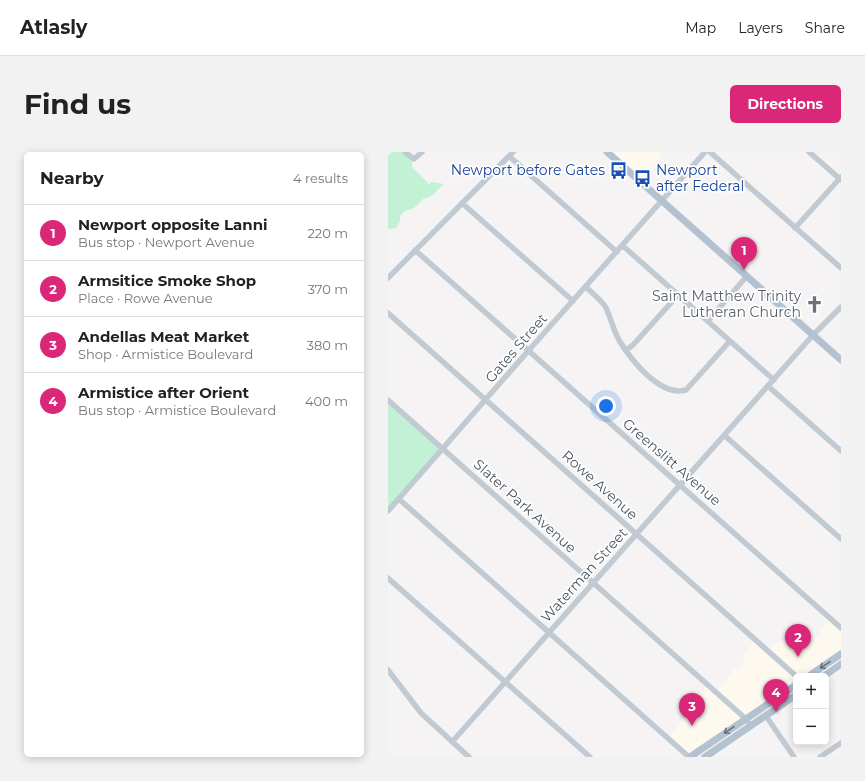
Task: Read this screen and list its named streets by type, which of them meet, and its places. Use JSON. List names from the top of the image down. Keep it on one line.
{"streets":{"street":["Gates Street","Greenslitt Avenue","Rowe Avenue","Slater Park Avenue","Waterman Street"]},"crossings":[["Gates Street","Greenslitt Avenue"],["Gates Street","Rowe Avenue"],["Gates Street","Slater Park Avenue"],["Greenslitt Avenue","Waterman Street"],["Rowe Avenue","Waterman Street"],["Slater Park Avenue","Waterman Street"]],"places":{"bus stop":["Newport before Gates","Newport after Federal"],"church":["Saint Matthew Trinity Lutheran Church"]},"page":{"header":"Atlasly","nav":["Map","Layers","Share"],"buttons":"Directions","title":"Find us","heading":["Nearby","4 results"],"list":[{"mark":"1","name":"Newport opposite Lanni","note":"Bus stop · Newport Avenue","value":"220 m"},{"mark":"2","name":"Armsitice Smoke Shop","note":"Place · Rowe Avenue","value":"370 m"},{"mark":"3","name":"Andellas Meat Market","note":"Shop · Armistice Boulevard","value":"380 m"},{"mark":"4","name":"Armistice after Orient","note":"Bus stop · Armistice Boulevard","value":"400 m"}],"pins":["1","2","4","3"],"map_buttons":["+","−"]}}
